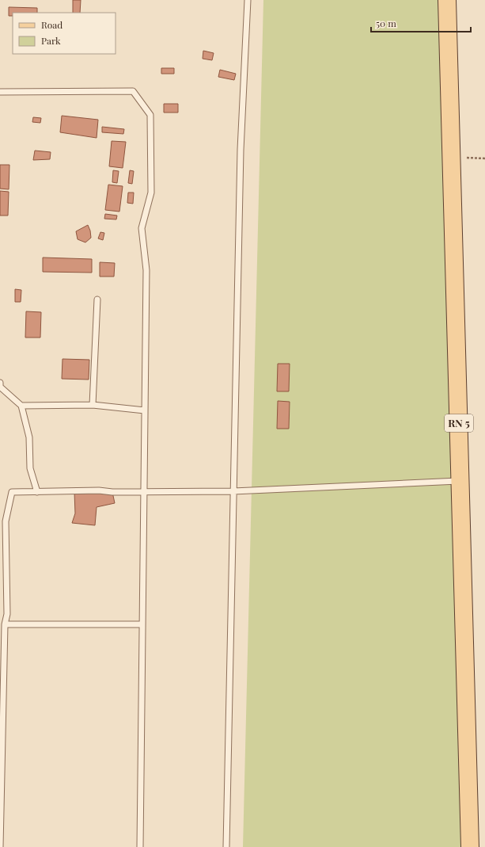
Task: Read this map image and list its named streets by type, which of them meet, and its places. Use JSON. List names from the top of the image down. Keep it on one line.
{"streets":{"main road":["RN 5"]},"legend":["Road","Park"],"scale_bar":"50 m"}
